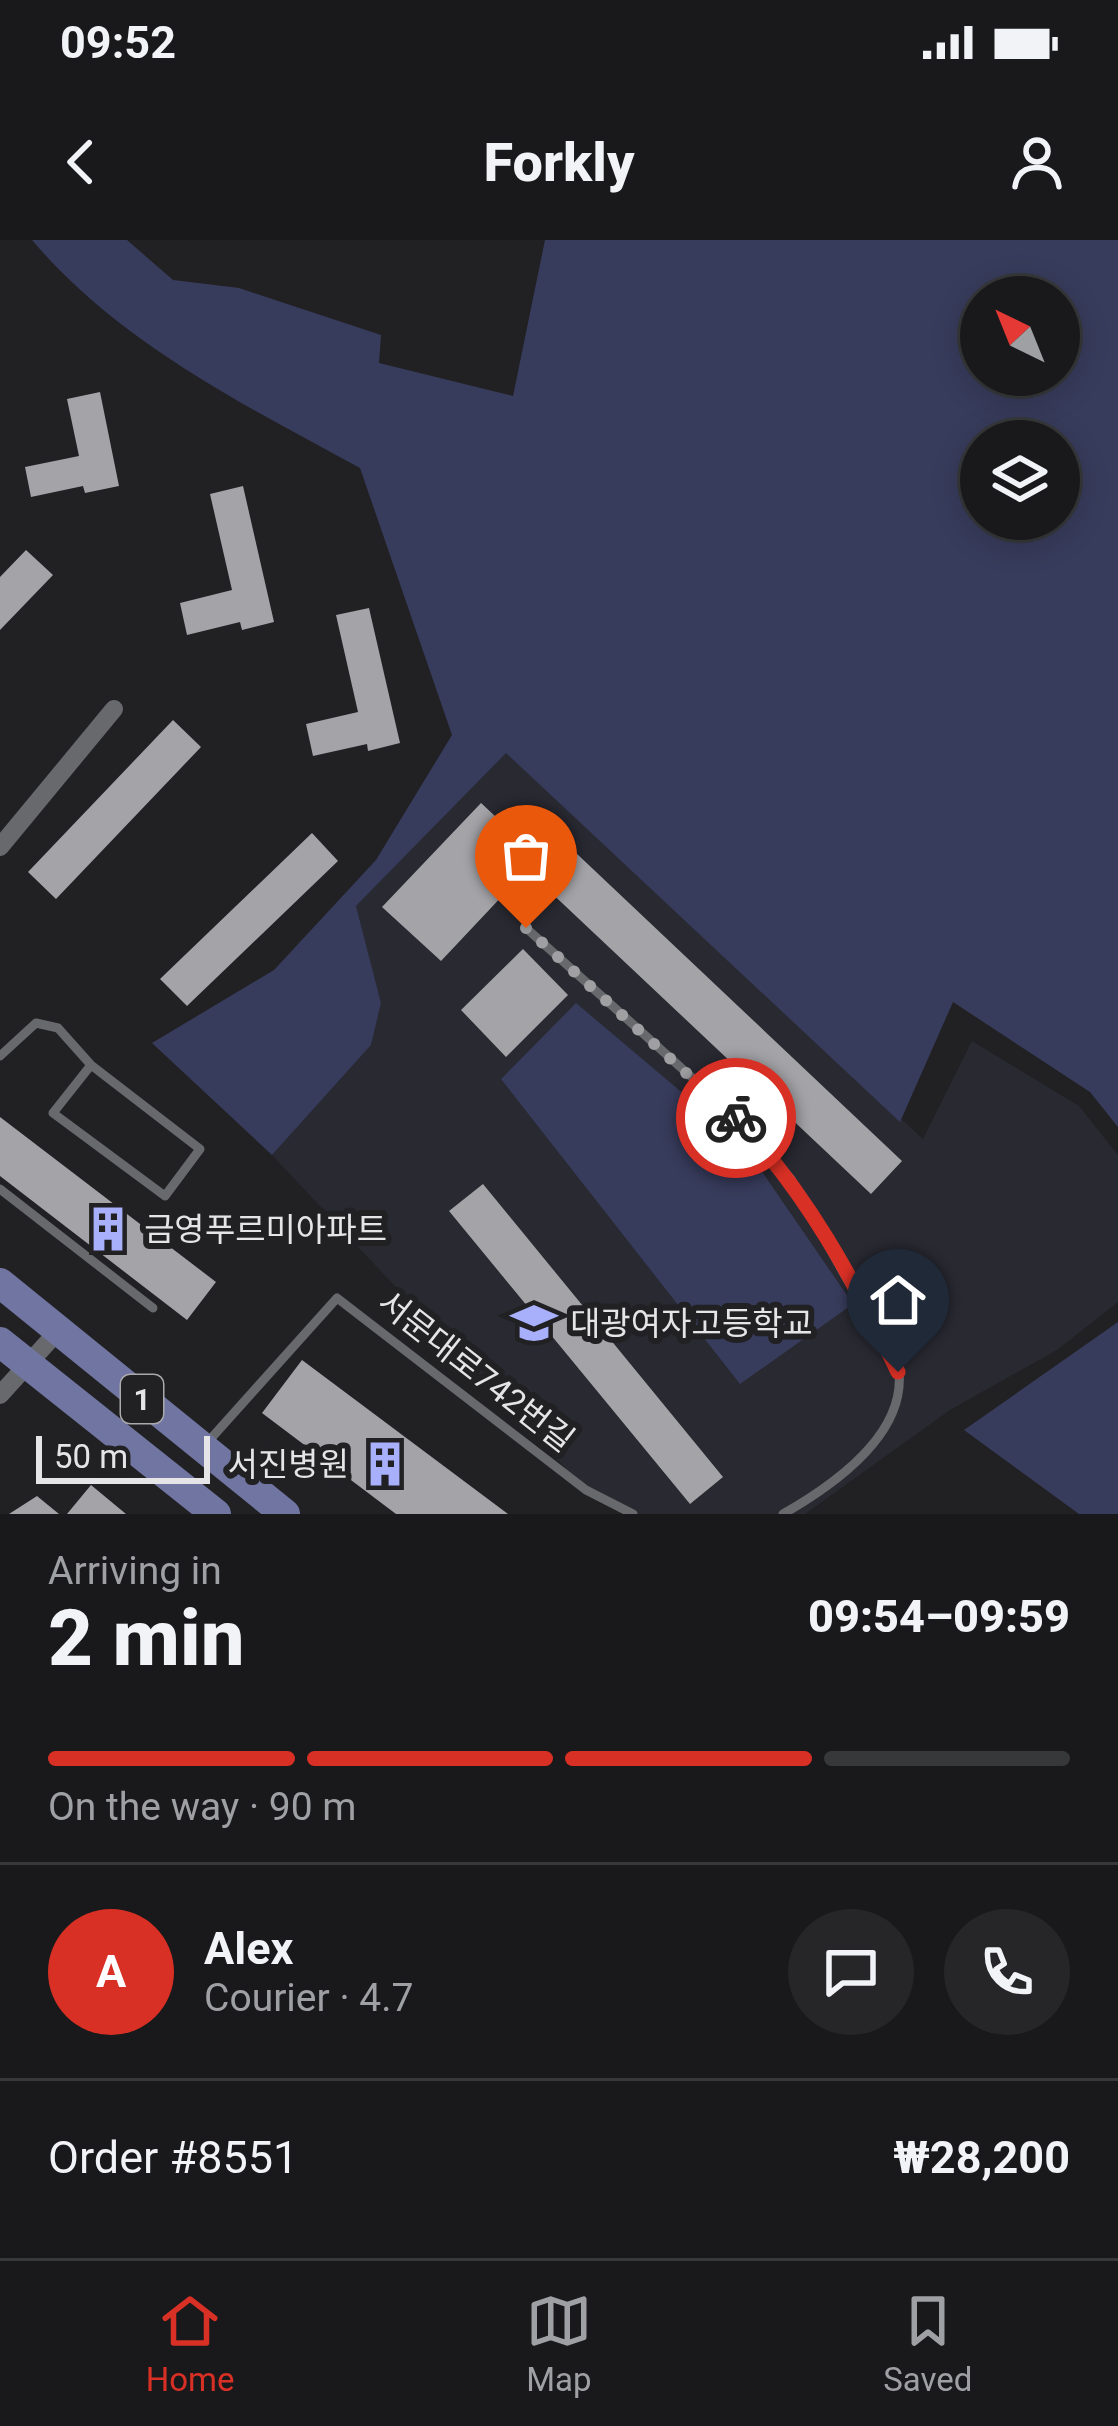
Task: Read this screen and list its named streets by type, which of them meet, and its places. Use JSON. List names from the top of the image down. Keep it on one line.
{"streets":{"main road":["1"],"lane":["서문대로742번길"]},"crossings":[["서문대로742번길","1"]],"places":{"building":["금영푸르미아파트","서진병원"],"school or university":["대광여자고등학교"]},"scale_bar":"50 m","north":"top left","page":{"status":"09:52","header":"Forkly","scale":"50 m","heading":["2 min","Arriving in","09:54–09:59"],"panel":["Alex","Courier · 4.7","Order #8551","₩28,200"],"bar":"On the way · 90 m","round":"A","tabs":["Home","Map","Saved"]}}
